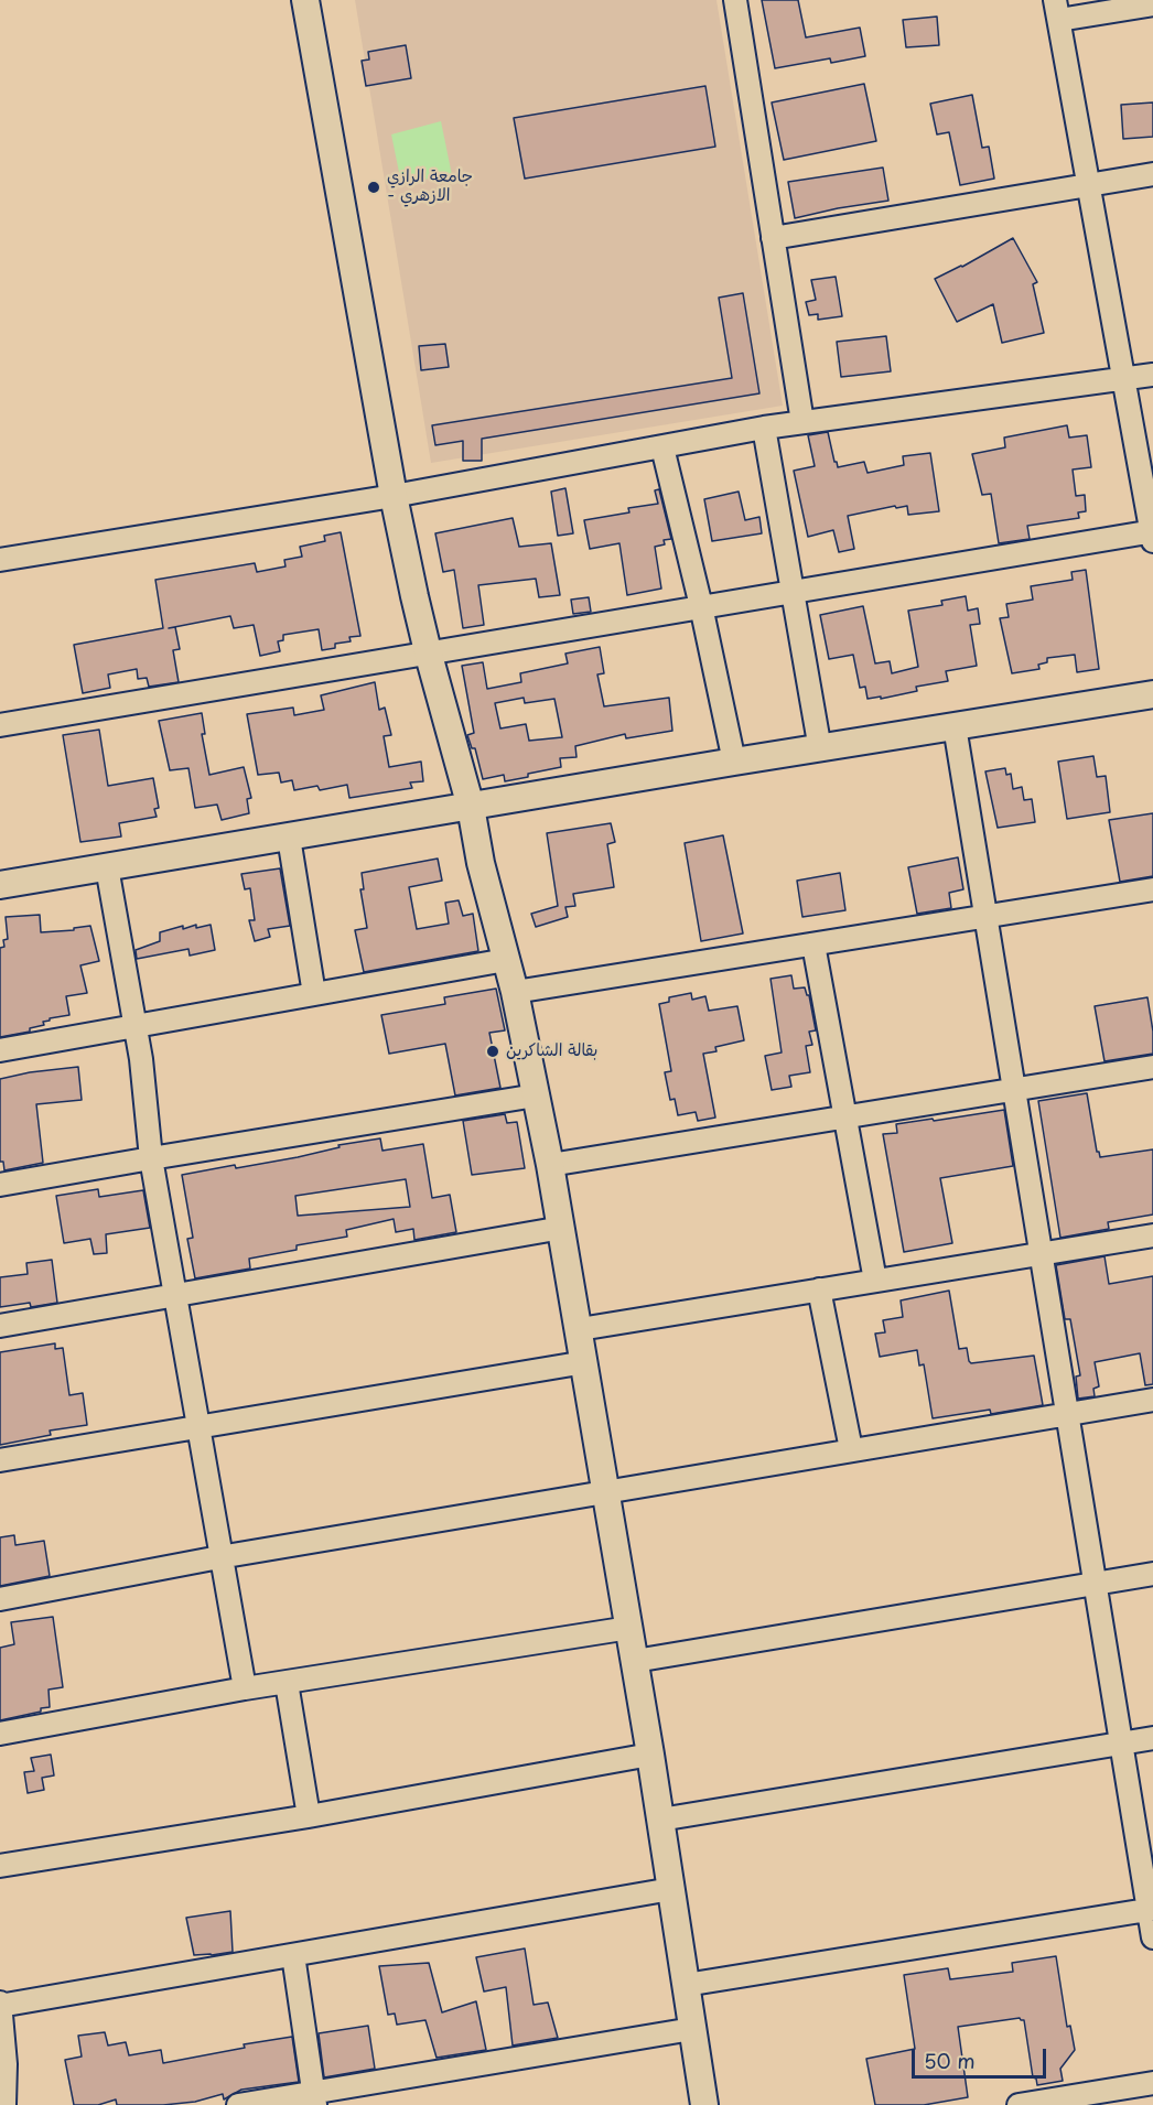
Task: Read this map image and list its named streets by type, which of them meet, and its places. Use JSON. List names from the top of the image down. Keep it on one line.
{"places":["جامعة الرازي - الازهري","بقالة الشاكرين"],"scale_bar":"50 m"}
